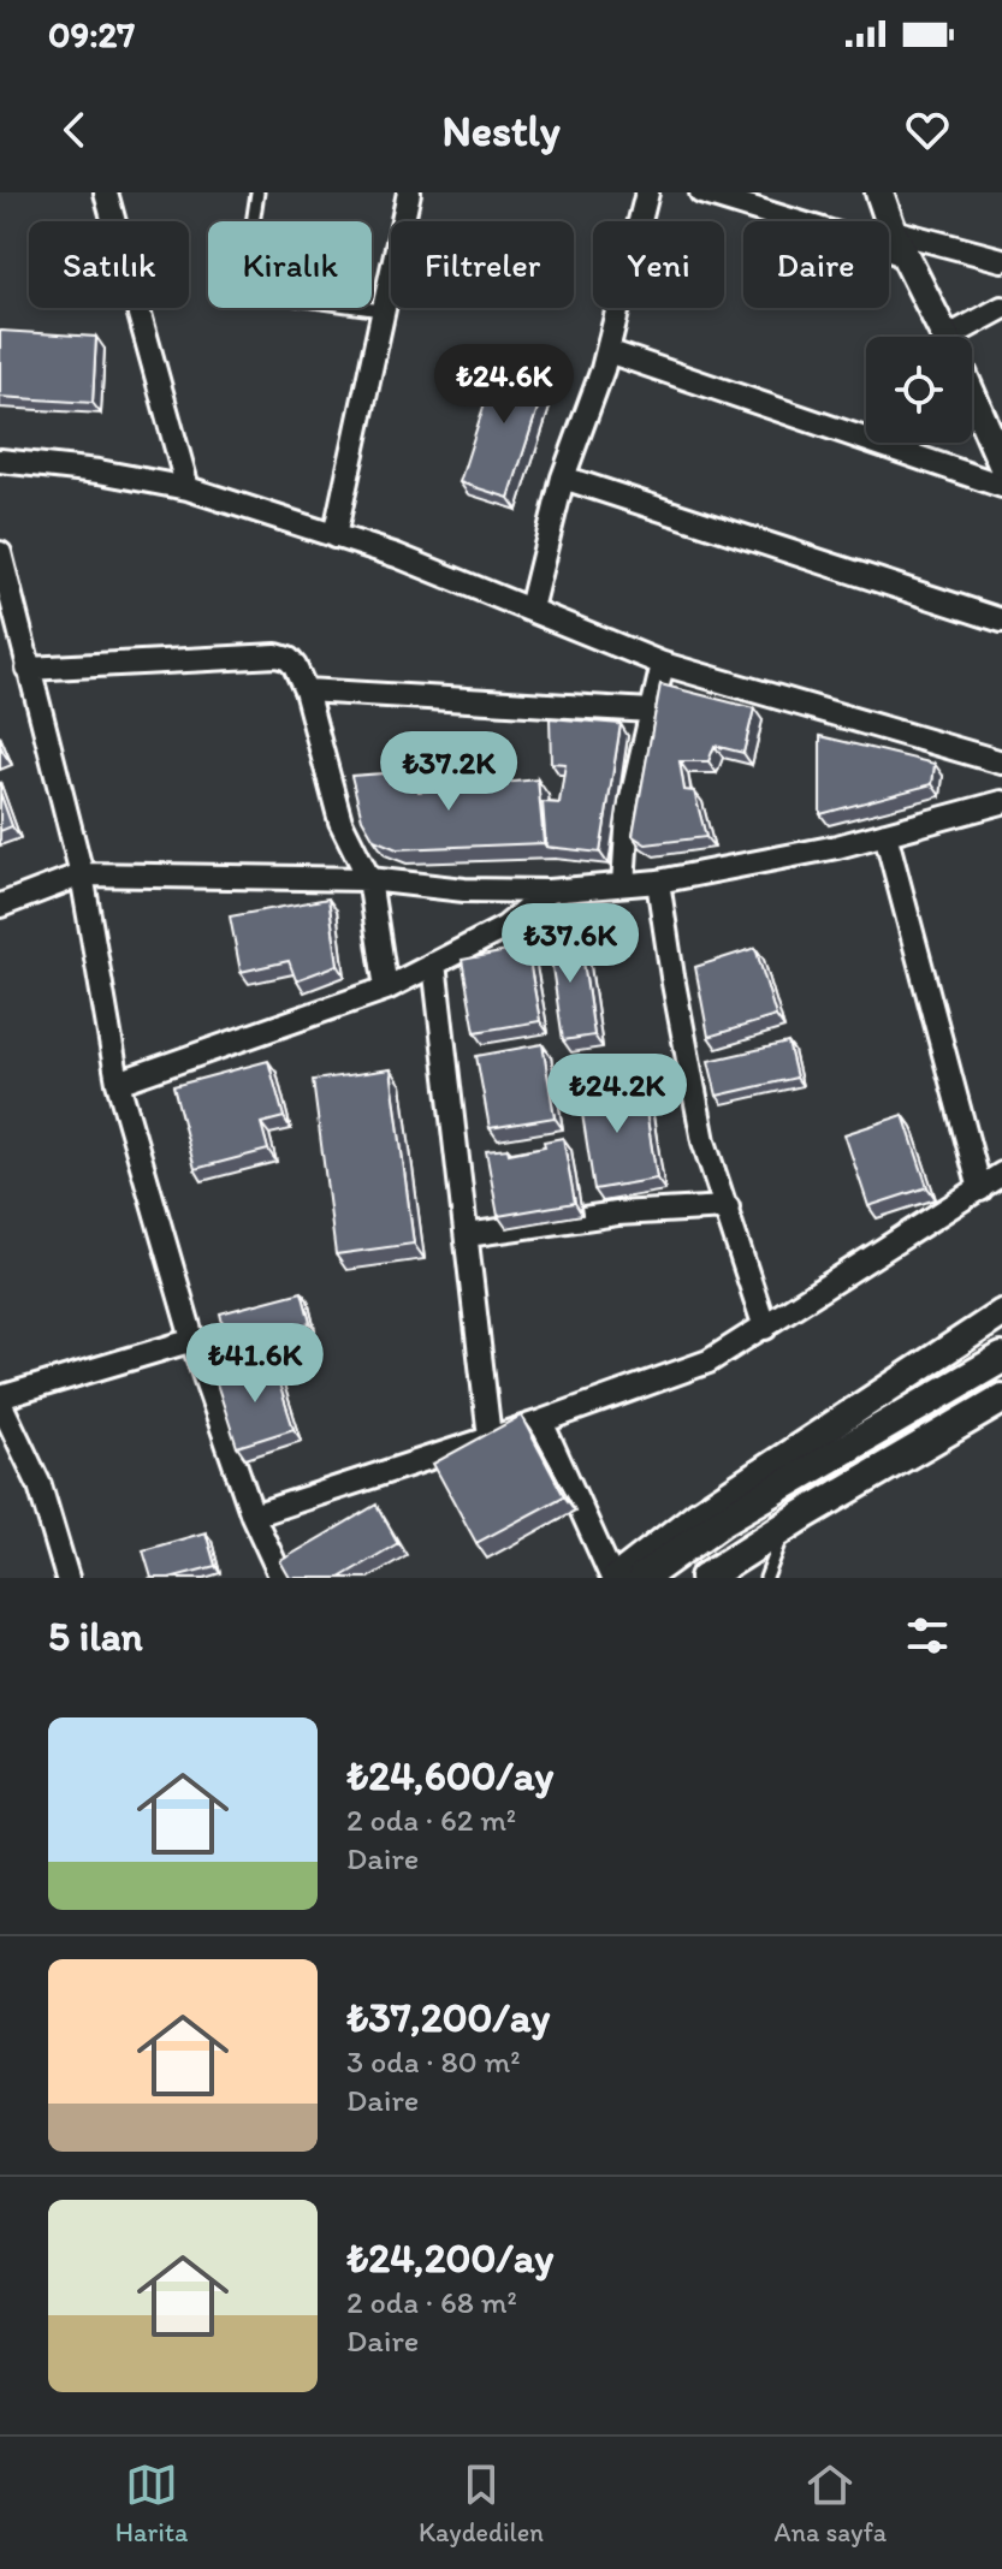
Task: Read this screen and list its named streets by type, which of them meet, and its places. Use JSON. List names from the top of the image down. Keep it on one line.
{"page":{"status":"09:27","header":"Nestly","chip":["Satılık","Kiralık","Filtreler","Yeni","Daire"],"price":["₺24.6K","₺37.2K","₺37.6K","₺24.2K","₺41.6K"],"heading":"5 ilan","list":[{"name":"₺24,600/ay","note":"2 oda · 62 m² · Daire"},{"name":"₺37,200/ay","note":"3 oda · 80 m² · Daire"},{"name":"₺24,200/ay","note":"2 oda · 68 m² · Daire"}],"tabs":["Harita","Kaydedilen","Ana sayfa"]}}
